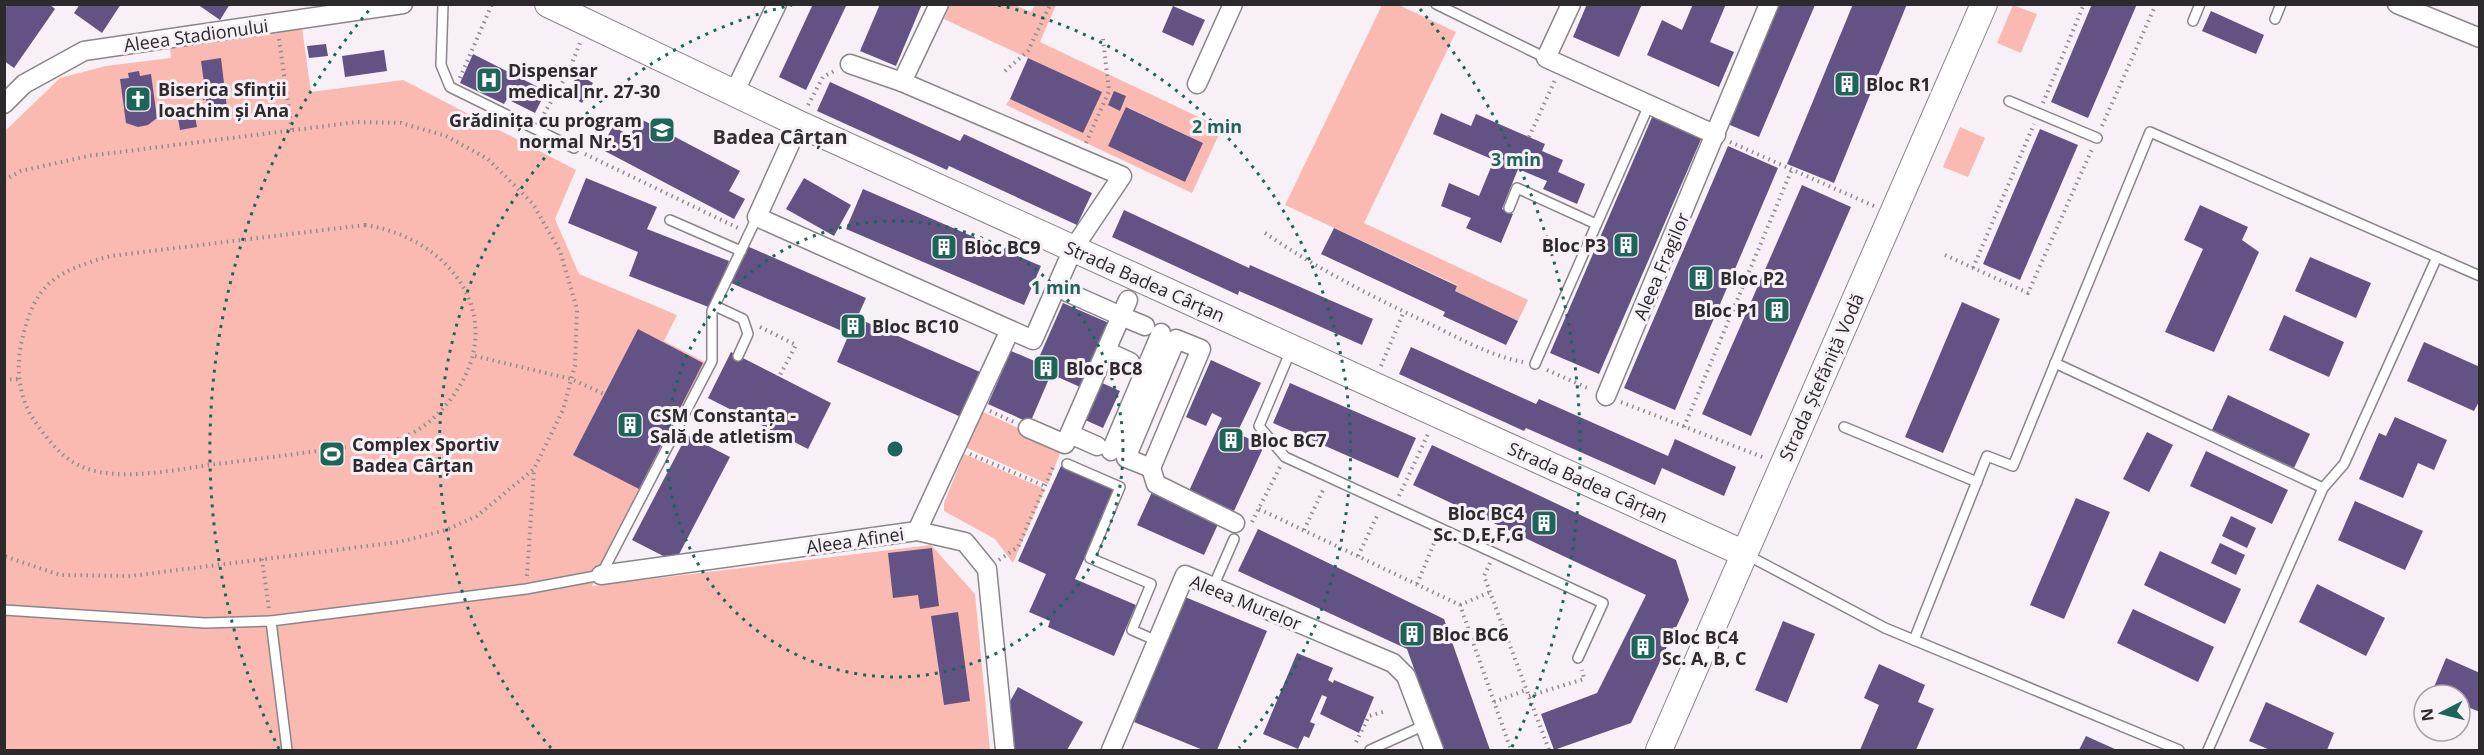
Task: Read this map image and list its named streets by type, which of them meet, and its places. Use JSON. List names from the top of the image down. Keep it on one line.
{"streets":{"street":["Aleea Stadionului","Aleea Fragilor","Strada Badea Cârțan","Strada Ștefăniță Vodă","Aleea Afinei","Aleea Murelor"]},"crossings":[["Strada Badea Cârțan","Strada Ștefăniță Vodă"]],"districts":["Badea Cârțan"],"places":{"hospital":["Dispensar medical nr. 27-30"],"building":["Bloc R1","Bloc P3","Bloc BC9","Bloc P2","Bloc P1","Bloc BC10","Bloc BC8","CSM Constanța - Sală de atletism","Bloc BC7","Bloc BC4 Sc. D,E,F,G","Bloc BC6","Bloc BC4 Sc. A, B, C"],"church":["Biserica Sfinții Ioachim și Ana"],"school or university":["Grădinița cu program normal Nr. 51"],"sports":["Complex Sportiv Badea Cârțan"]},"north":"left","rings":["2 min","3 min","1 min"]}
